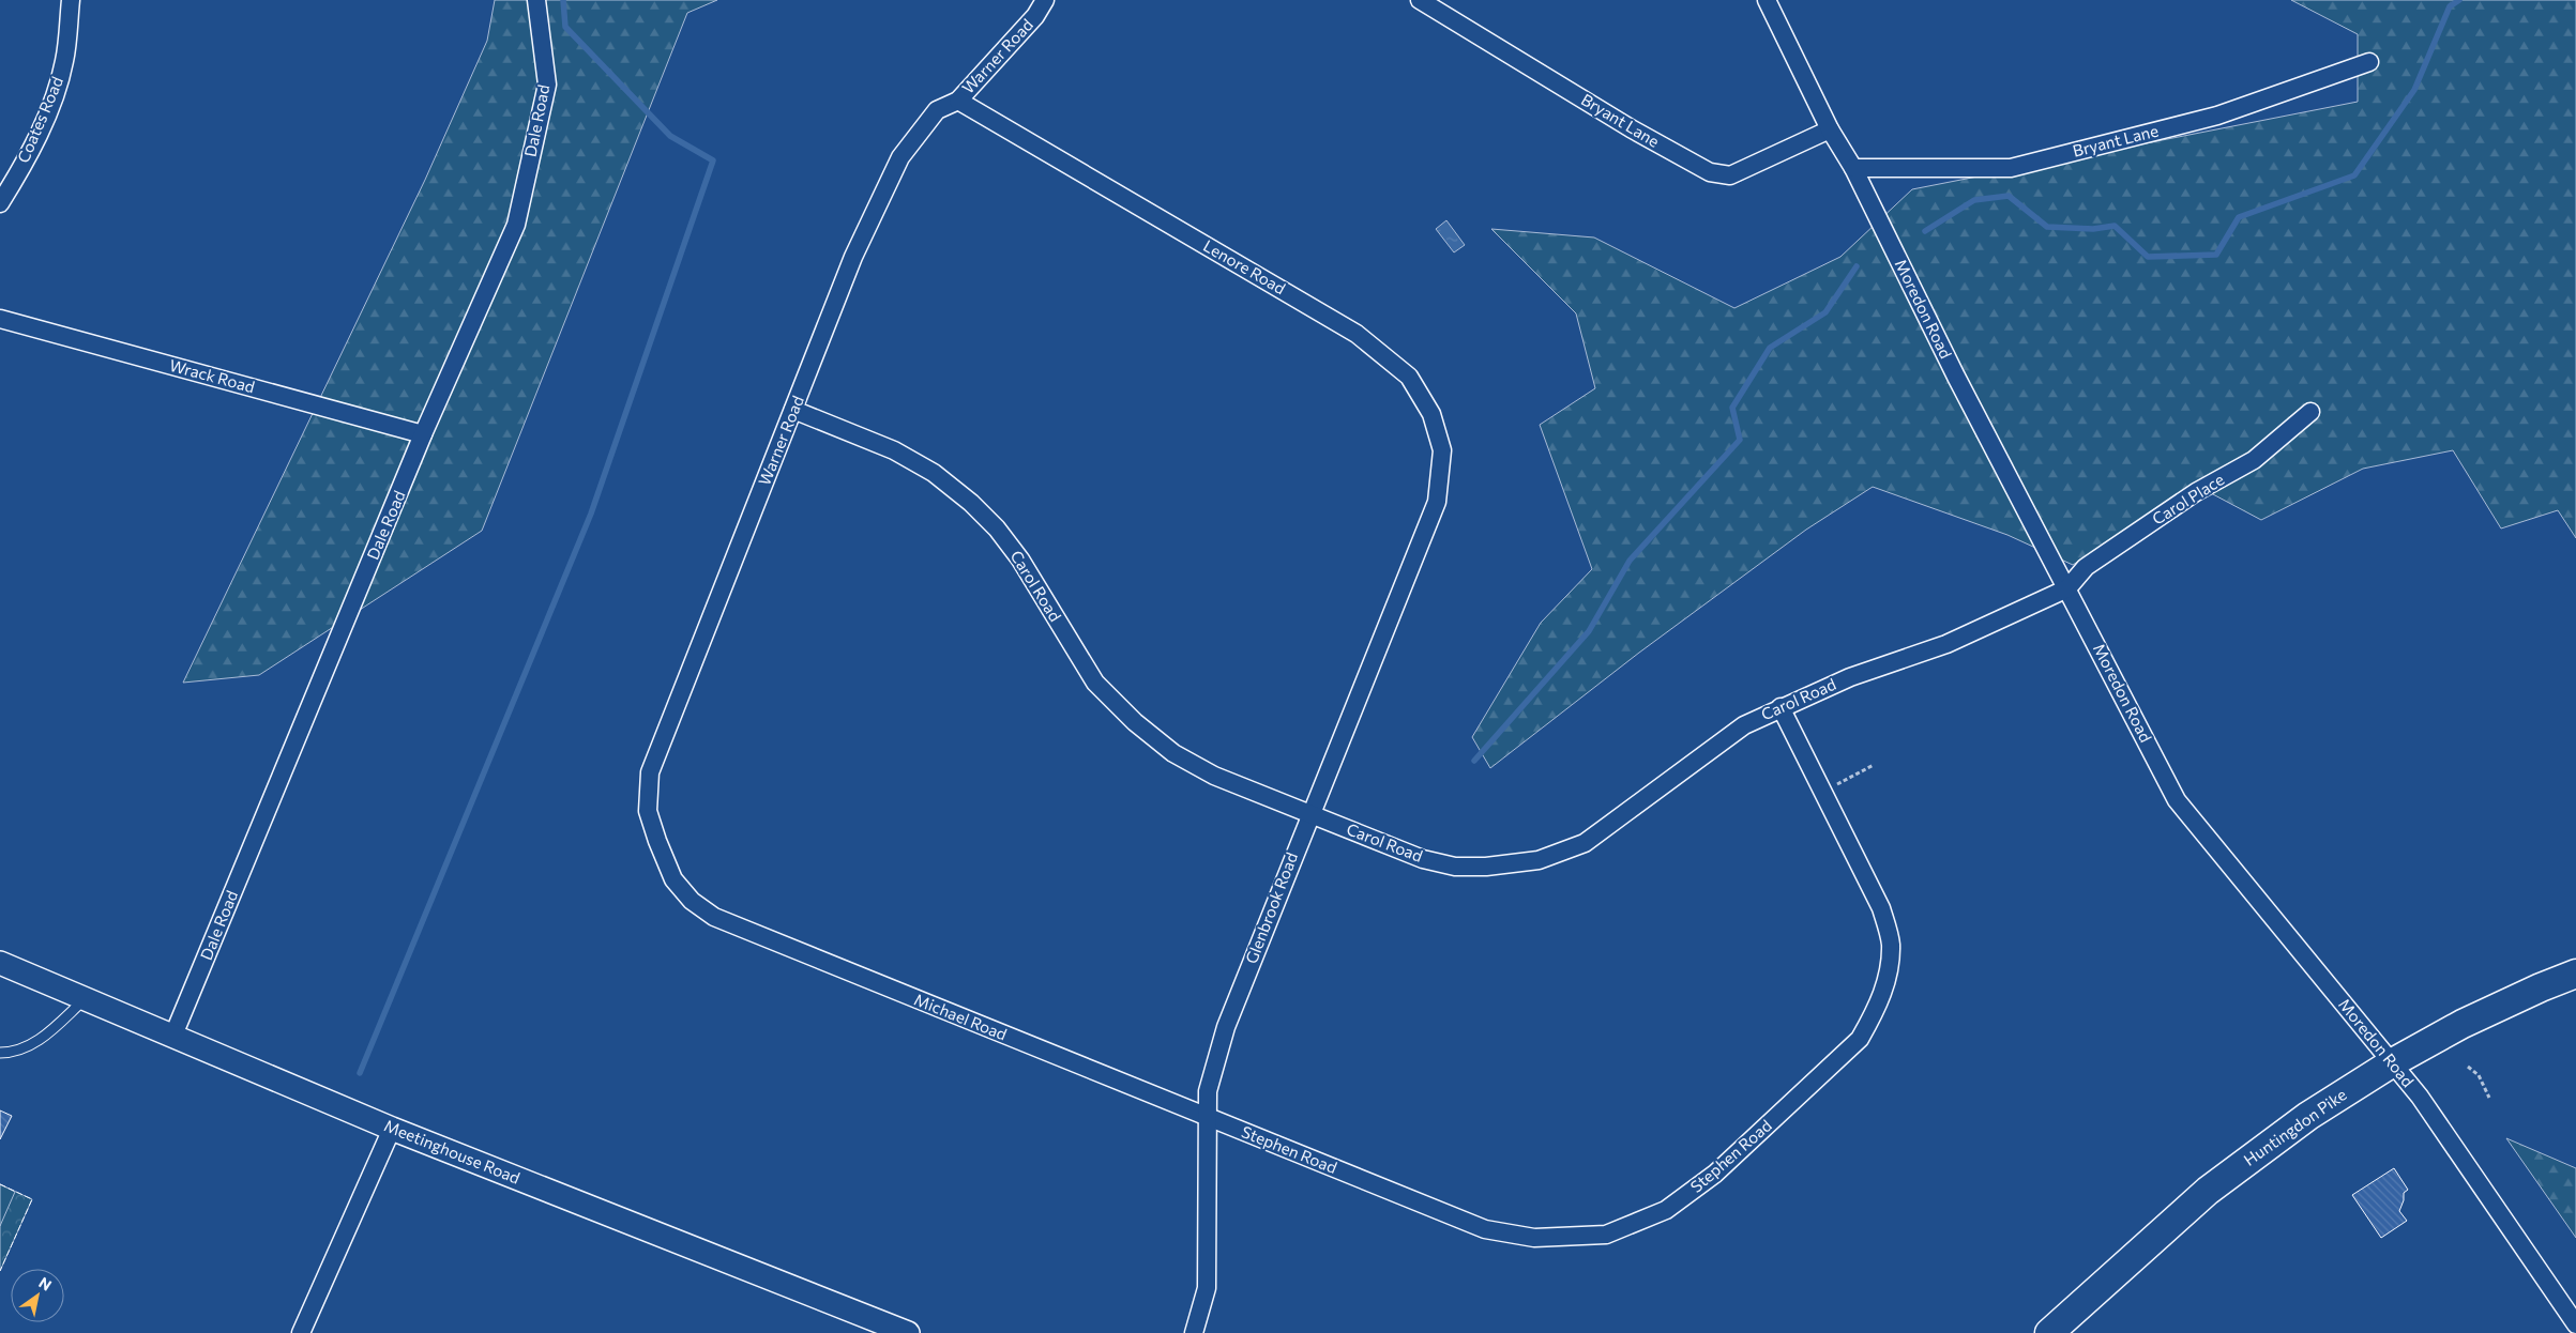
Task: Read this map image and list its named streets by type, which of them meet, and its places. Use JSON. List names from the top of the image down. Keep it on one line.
{"streets":{"main road":["Huntingdon Pike"],"street":["Warner Road","Coates Road","Dale Road","Bryant Lane","Lenore Road","Moredon Road","Wrack Road","Carol Place","Carol Road","Glenbrook Road","Michael Road","Stephen Road","Meetinghouse Road"]},"crossings":[["Warner Road","Lenore Road"],["Warner Road","Carol Road"],["Warner Road","Michael Road"],["Dale Road","Wrack Road"],["Dale Road","Meetinghouse Road"],["Bryant Lane","Moredon Road"],["Lenore Road","Glenbrook Road"],["Moredon Road","Carol Place"],["Moredon Road","Carol Road"],["Moredon Road","Huntingdon Pike"],["Carol Place","Carol Road"],["Carol Road","Glenbrook Road"],["Carol Road","Stephen Road"],["Glenbrook Road","Michael Road"],["Glenbrook Road","Stephen Road"],["Michael Road","Stephen Road"]],"north":"top right"}
